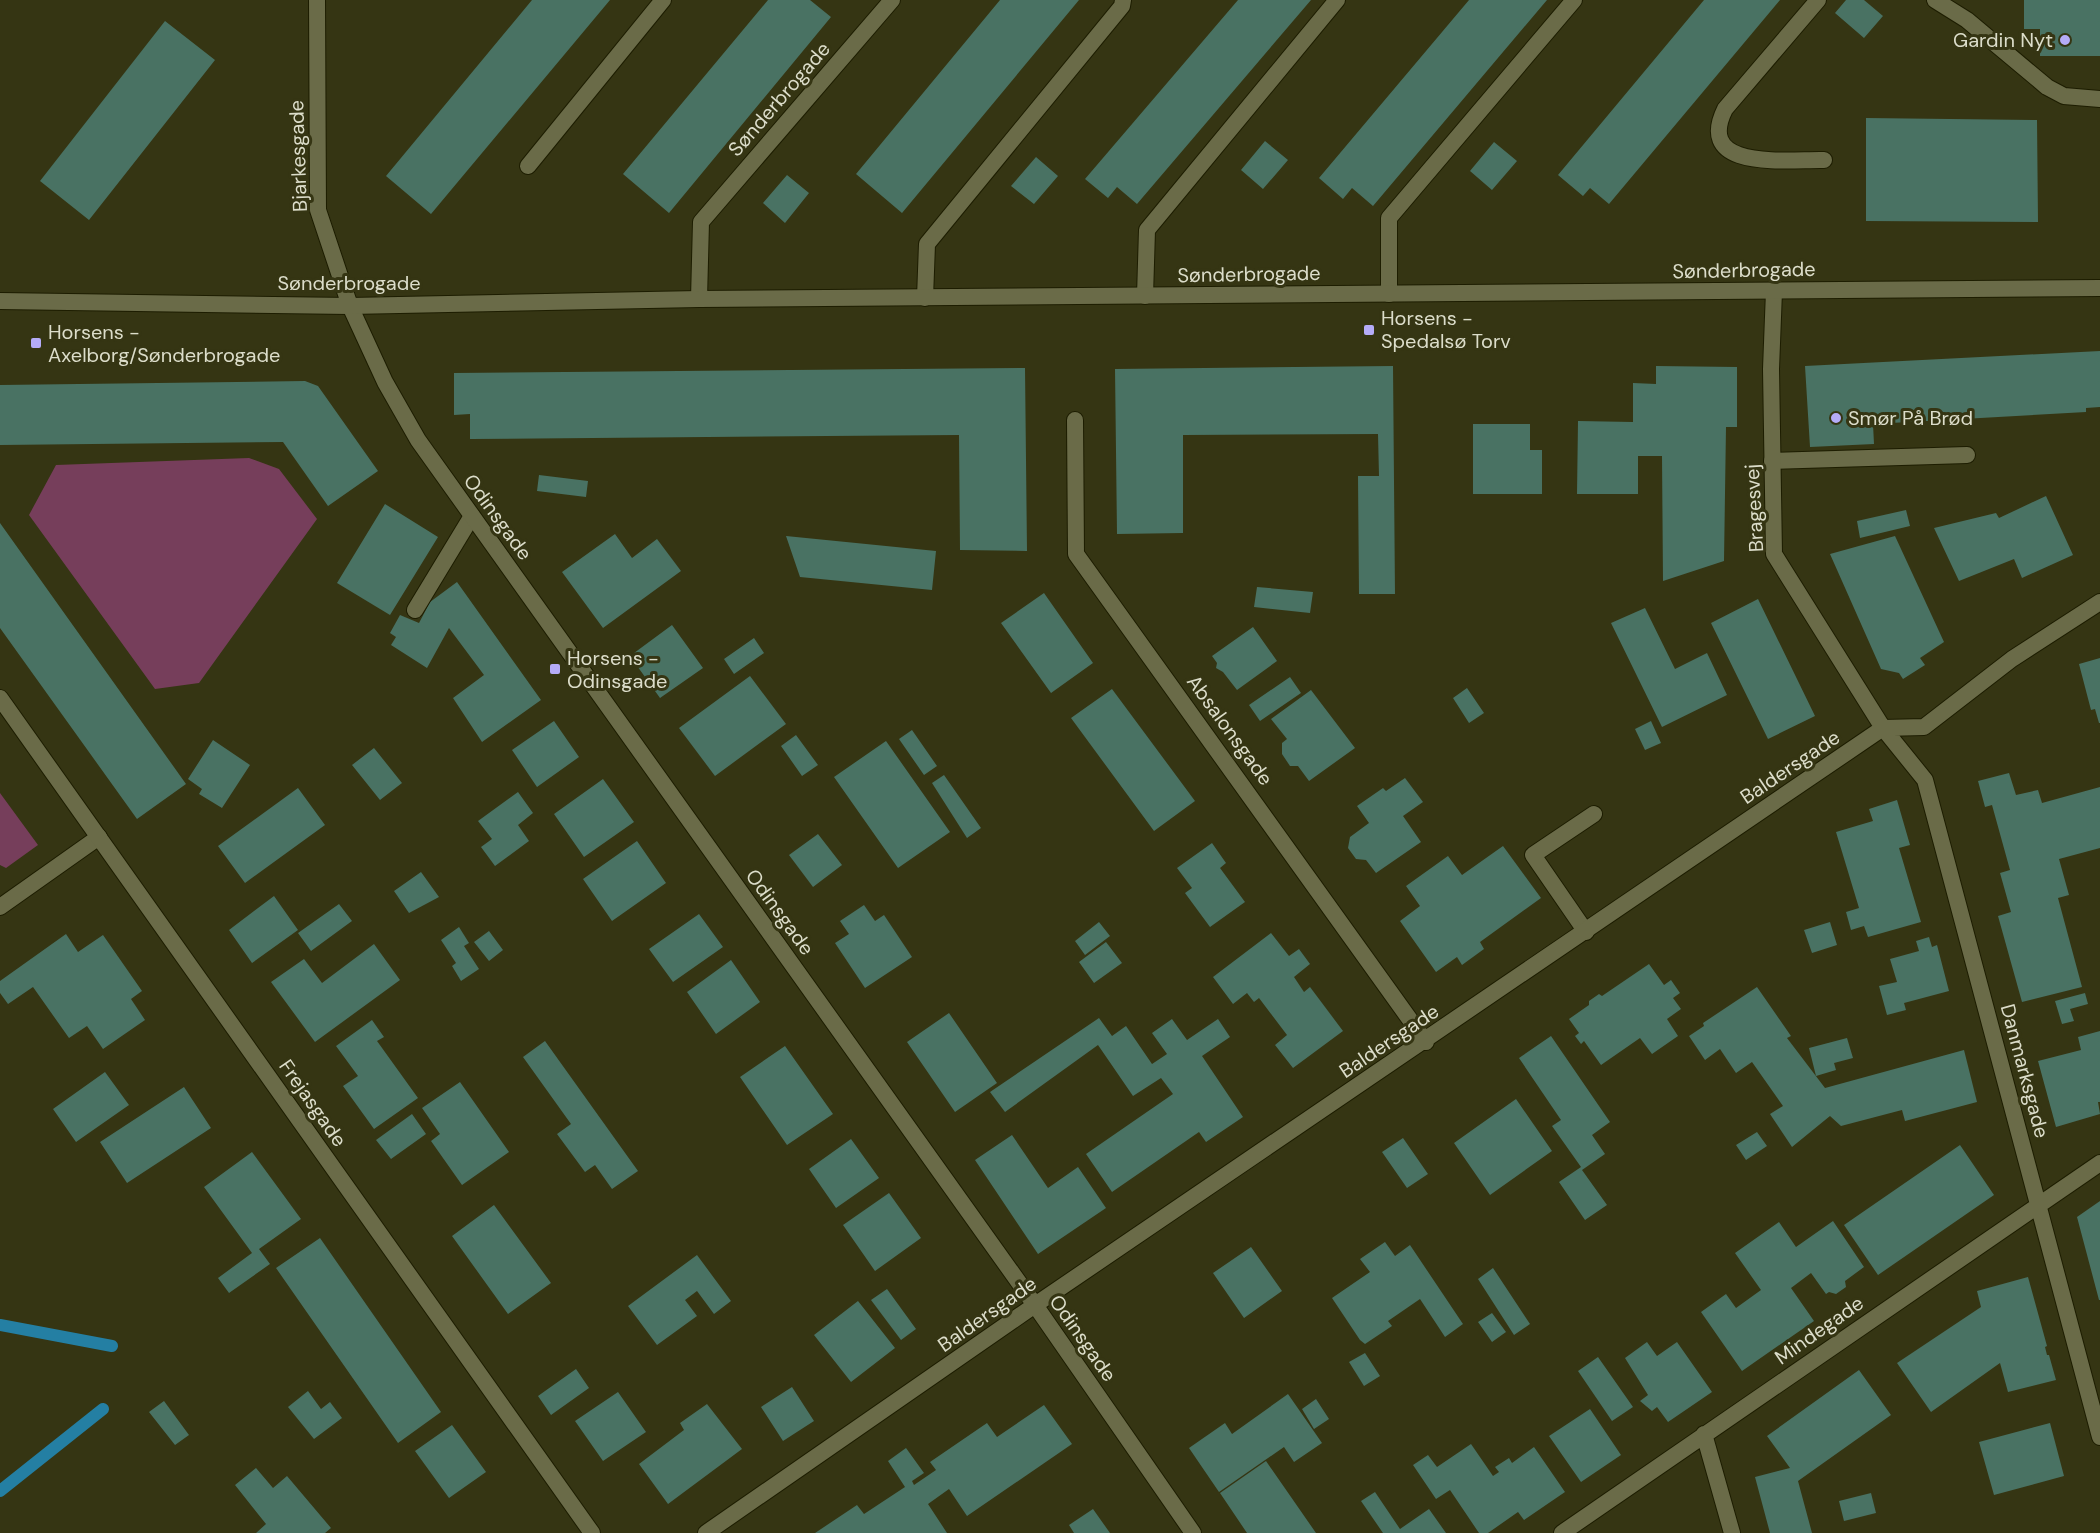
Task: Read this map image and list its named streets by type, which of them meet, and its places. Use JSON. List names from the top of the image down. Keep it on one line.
{"streets":{"street":["Sønderbrogade","Bjarkesgade","Bragesvej","Odinsgade","Absalonsgade","Baldersgade","Danmarksgade","Frejasgade","Mindegade"]},"crossings":[["Sønderbrogade","Bjarkesgade"],["Sønderbrogade","Bragesvej"],["Sønderbrogade","Odinsgade"],["Bjarkesgade","Odinsgade"],["Bragesvej","Baldersgade"],["Bragesvej","Danmarksgade"],["Odinsgade","Baldersgade"],["Absalonsgade","Baldersgade"],["Baldersgade","Danmarksgade"],["Danmarksgade","Mindegade"]],"places":{"other":["Gardin Nyt","Smør På Brød"],"transit":["Horsens - Spedalsø Torv","Horsens - Axelborg/Sønderbrogade","Horsens - Odinsgade"]}}
